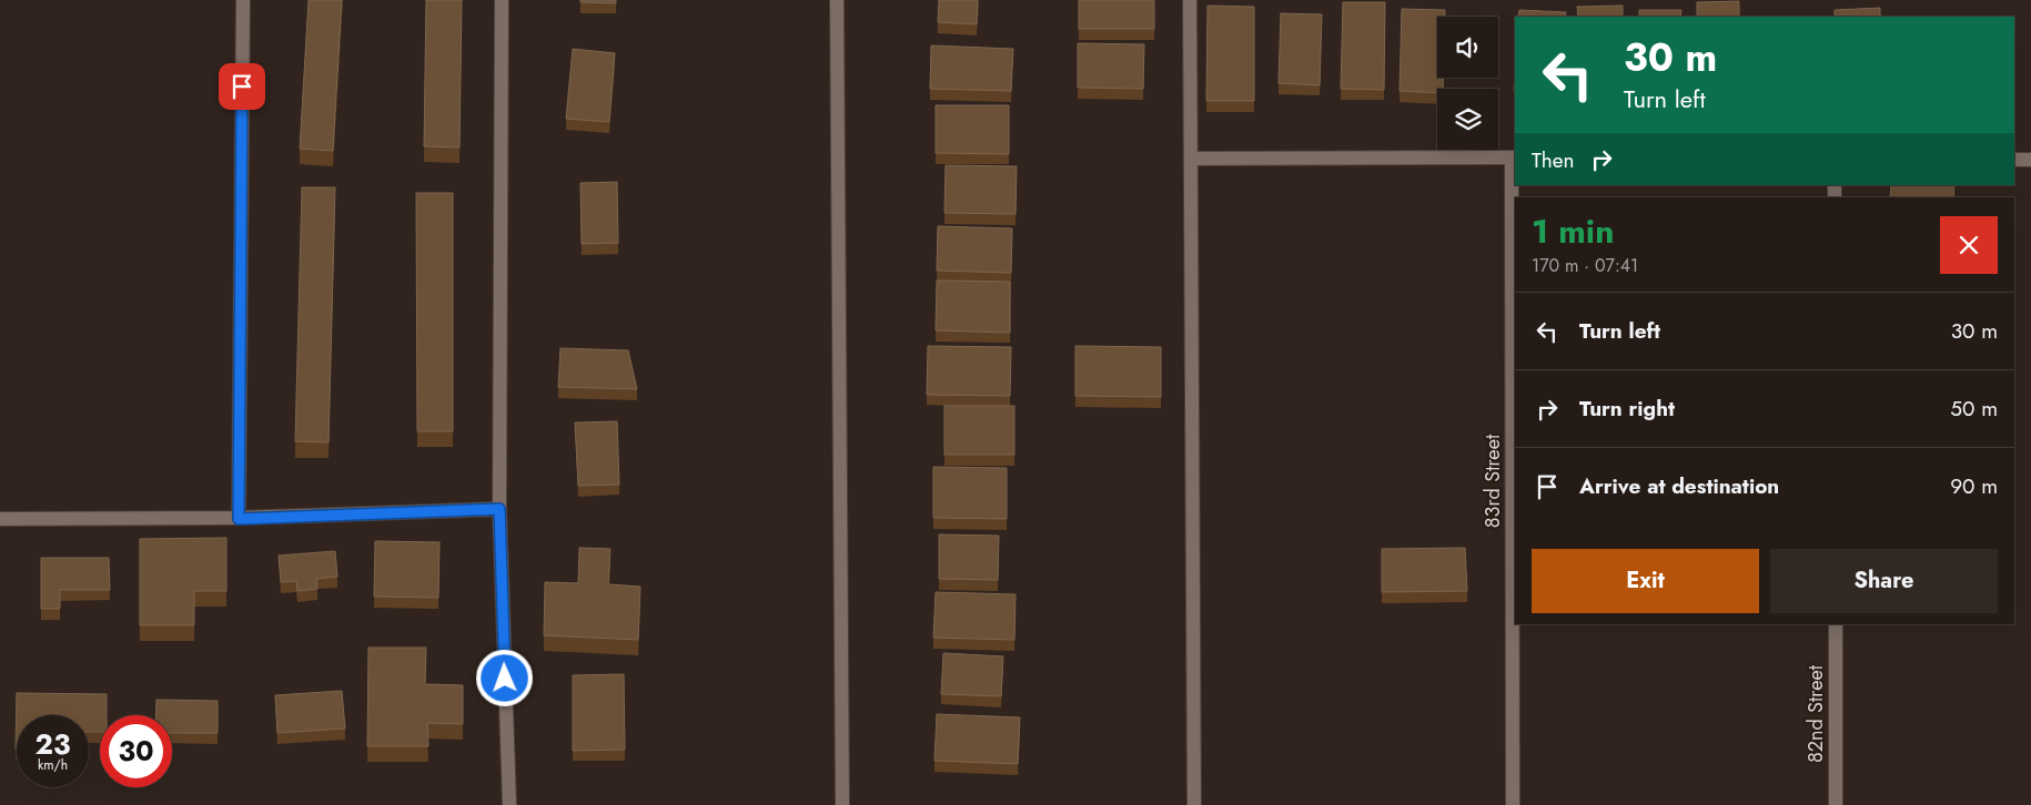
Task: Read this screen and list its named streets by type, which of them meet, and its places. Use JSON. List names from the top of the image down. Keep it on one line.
{"streets":{"street":["83rd Street","82nd Street"]},"page":{"turn":["30 m","Turn left"],"then":"Then","heading":["1 min","170 m · 07:41"],"list":[{"name":"Turn left","value":"30 m"},{"name":"Turn right","value":"50 m"},{"name":"Arrive at destination","value":"90 m"}],"buttons":["Exit","Share"],"speed":"23 km/h","limit":"30"}}
